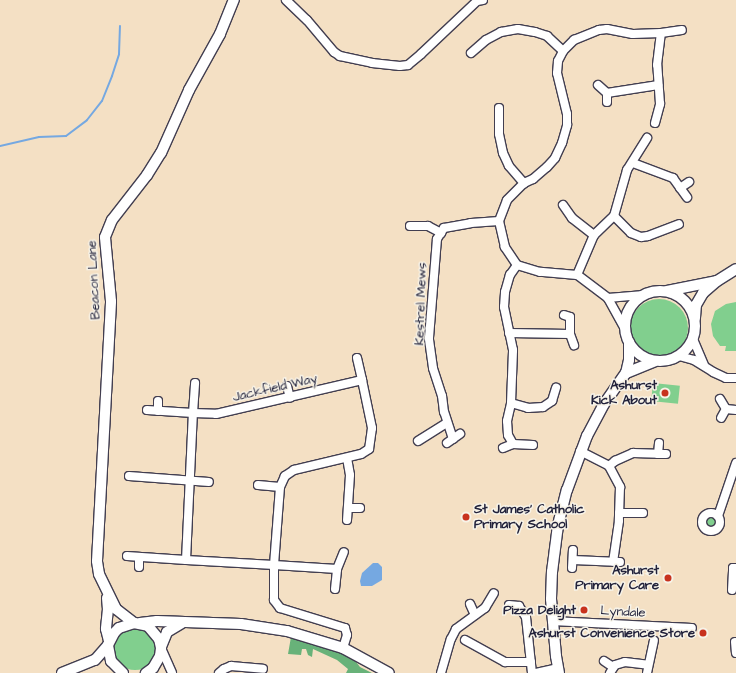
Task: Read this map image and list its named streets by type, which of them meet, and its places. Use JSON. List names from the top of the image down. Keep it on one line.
{"streets":{"street":["Beacon Lane","Kestrel Mews","Jackfield Way","Lyndale"]},"places":["Ashurst Kick About","St James' Catholic Primary School","Ashurst Primary Care","Pizza Delight","Ashurst Convenience Store"]}
